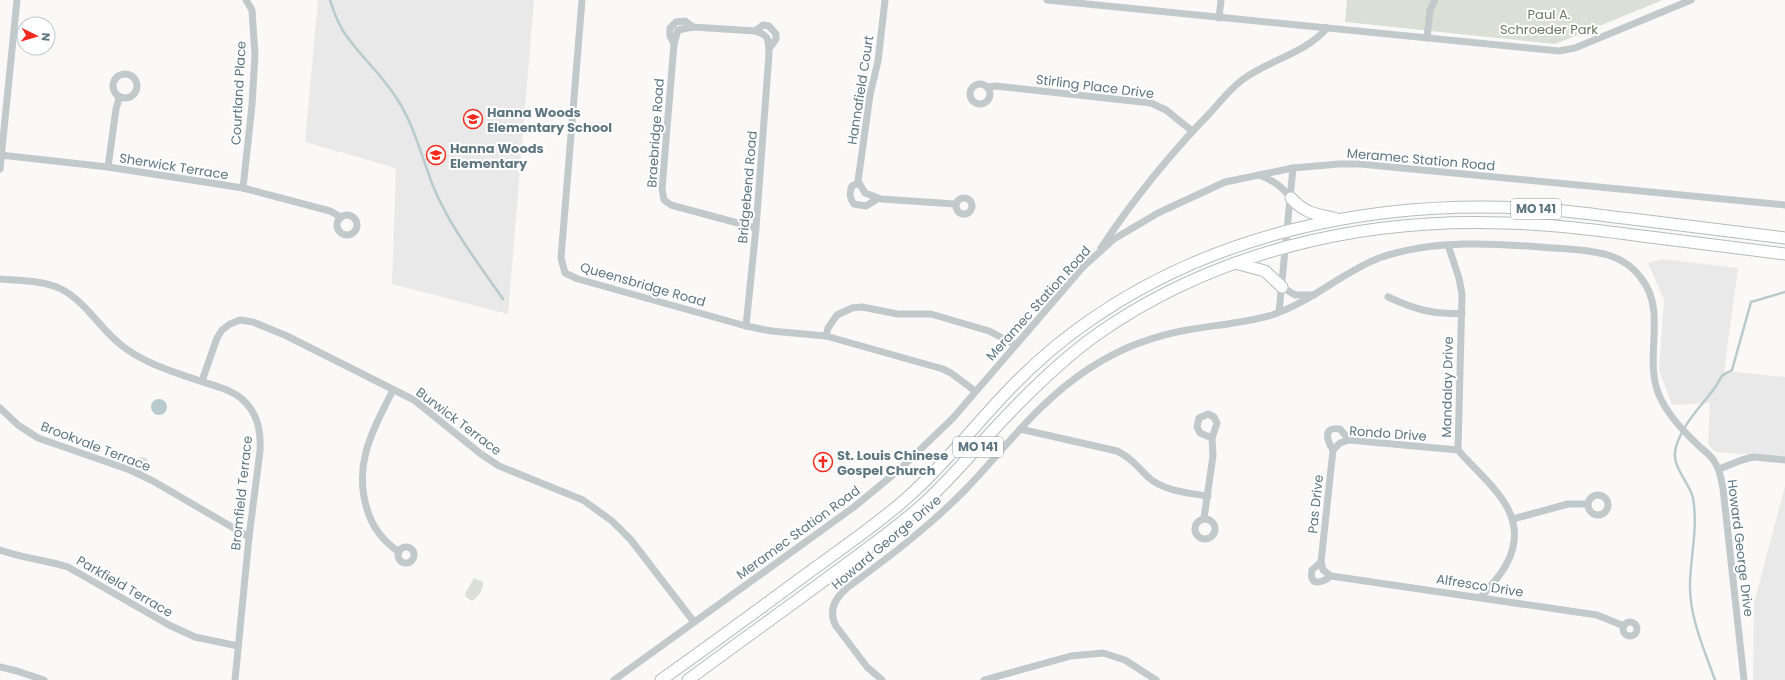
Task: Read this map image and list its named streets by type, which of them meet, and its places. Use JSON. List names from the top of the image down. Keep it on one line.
{"streets":{"highway":["MO 141"],"street":["Stirling Place Drive","Hannafield Court","Courtland Place","Braebridge Road","Meramec Station Road","Sherwick Terrace","Bridgebend Road","Queensbridge Road","Mandalay Drive","Burwick Terrace","Rondo Drive","Brookvale Terrace","Bromfield Terrace","Pas Drive","Howard George Drive","Alfresco Drive","Parkfield Terrace"]},"crossings":[["Courtland Place","Sherwick Terrace"],["Braebridge Road","Bridgebend Road"],["Meramec Station Road","Queensbridge Road"],["Meramec Station Road","Burwick Terrace"],["Bridgebend Road","Queensbridge Road"],["Mandalay Drive","Rondo Drive"],["Mandalay Drive","Howard George Drive"],["Mandalay Drive","Alfresco Drive"],["Burwick Terrace","Bromfield Terrace"],["Rondo Drive","Pas Drive"],["Brookvale Terrace","Bromfield Terrace"],["Bromfield Terrace","Parkfield Terrace"],["Pas Drive","Alfresco Drive"]],"parks":["Paul A. Schroeder Park"],"places":{"school or university":["Hanna Woods Elementary School","Hanna Woods Elementary"],"church":["St. Louis Chinese Gospel Church"]},"north":"right"}
